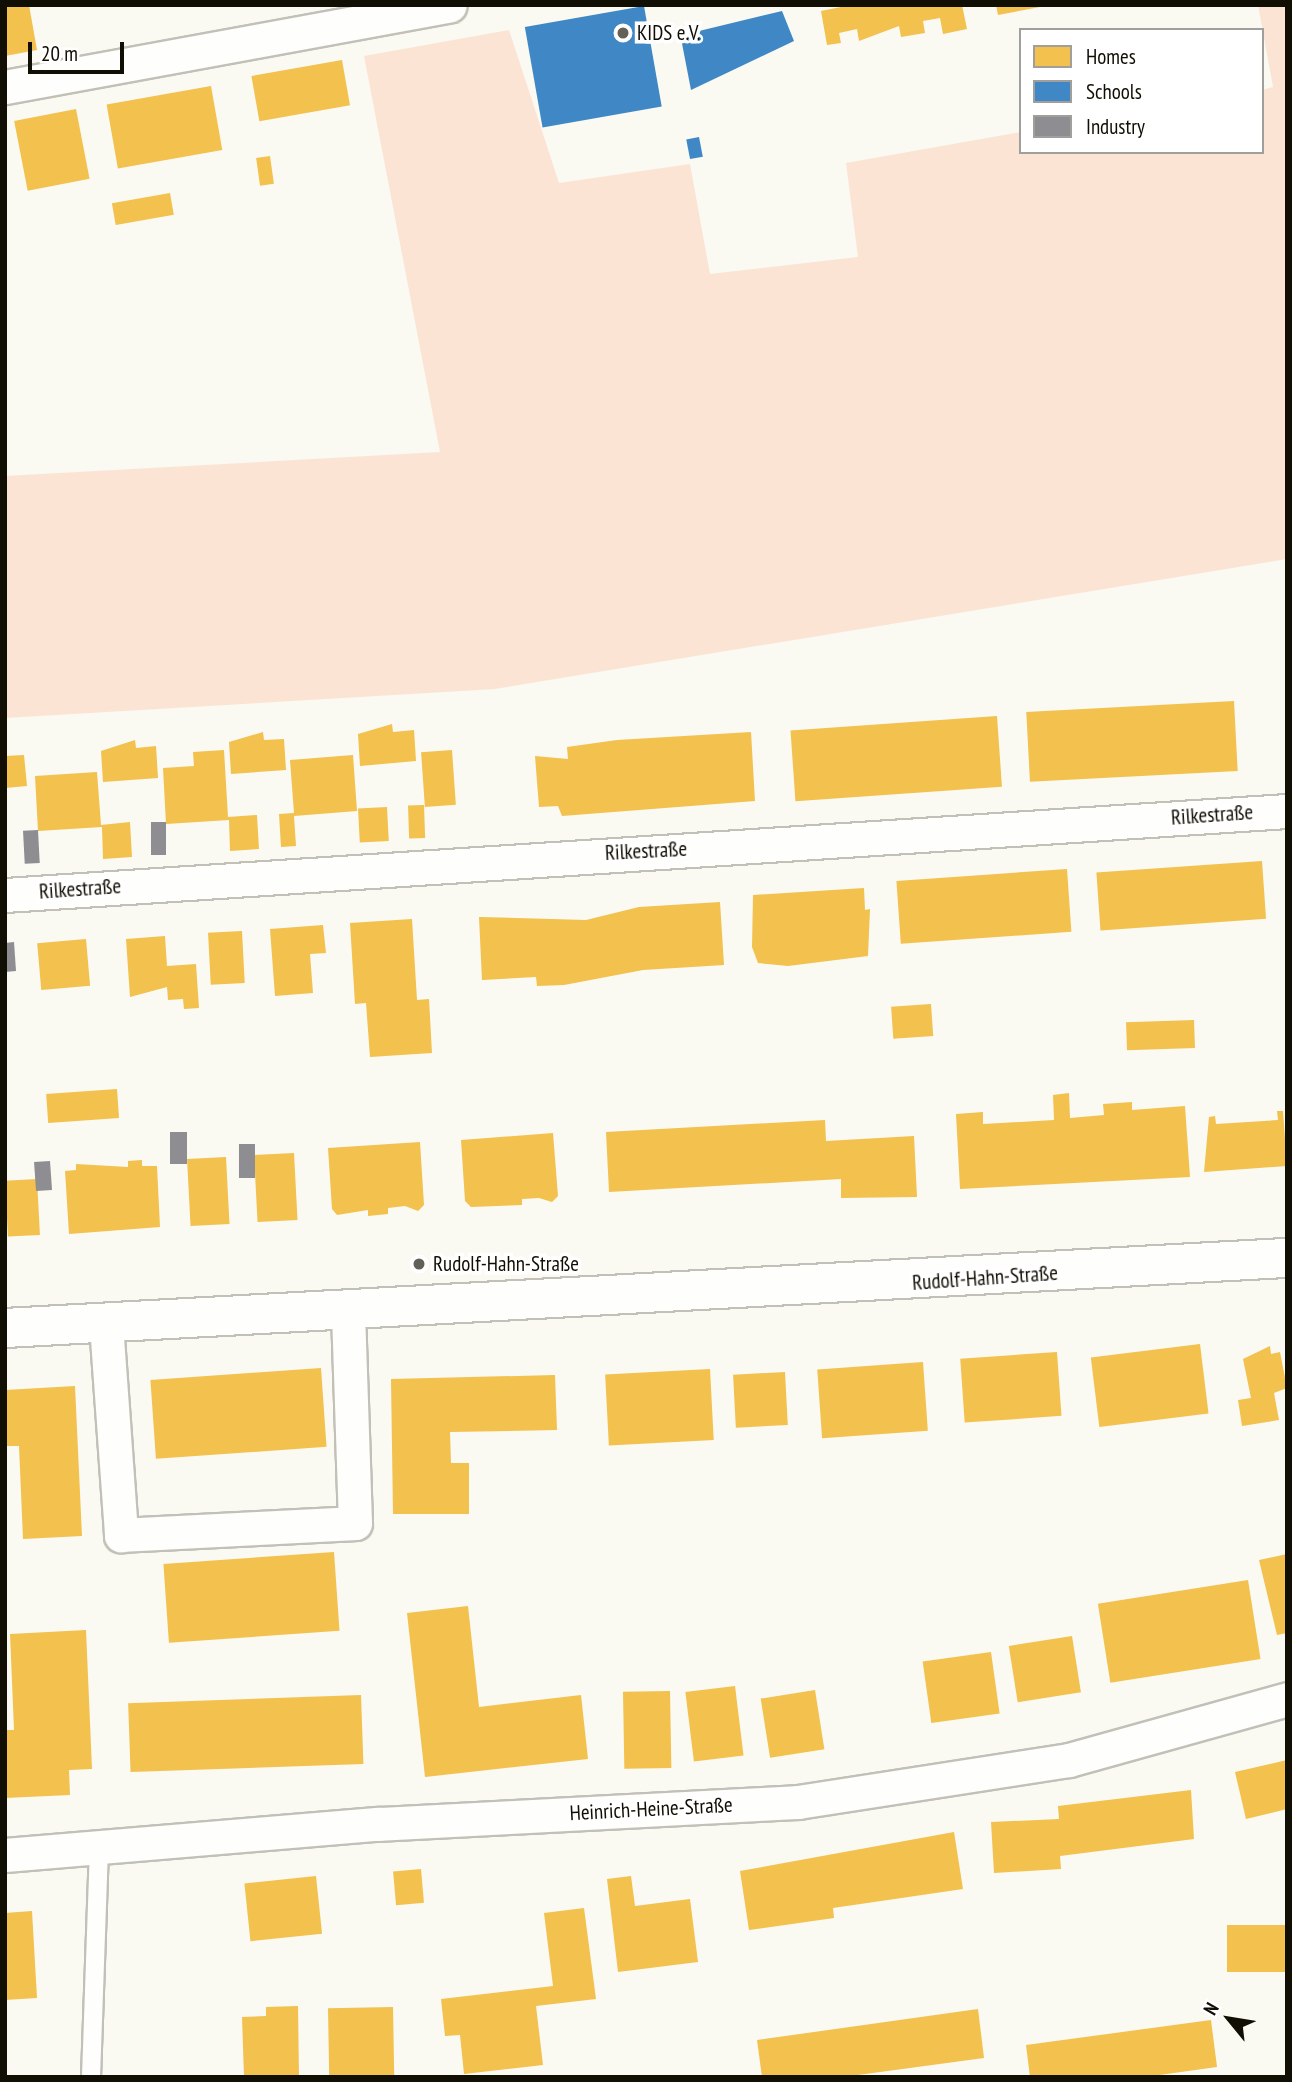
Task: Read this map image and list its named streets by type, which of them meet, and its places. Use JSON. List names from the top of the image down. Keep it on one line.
{"streets":{"street":["Rilkestraße","Rudolf-Hahn-Straße","Heinrich-Heine-Straße"]},"places":["KIDS e.V.","Rudolf-Hahn-Straße"],"legend":["Homes","Schools","Industry"],"scale_bar":"20 m","north":"top left"}
